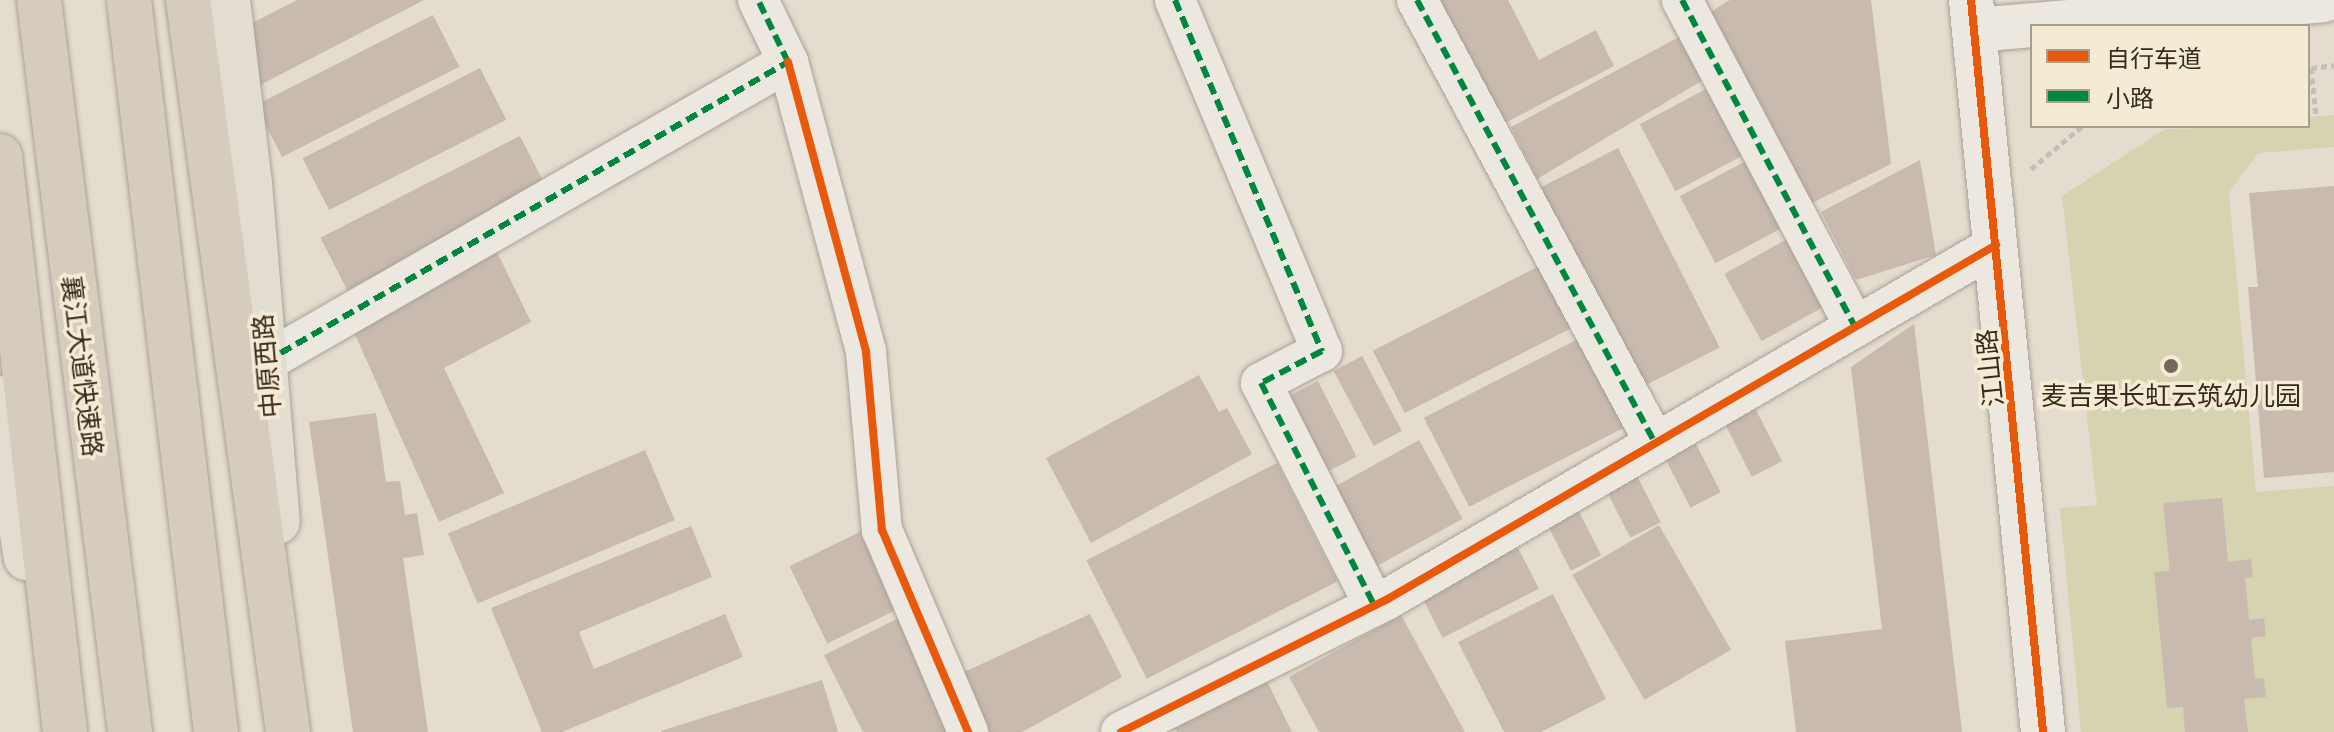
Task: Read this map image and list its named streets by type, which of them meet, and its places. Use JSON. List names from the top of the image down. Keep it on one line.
{"streets":{"highway":["襄江大道快速路"],"main road":["中原西路"],"street":["江山路"]},"places":["麦吉果长虹云筑幼儿园"],"legend":["自行车道","小路"]}
